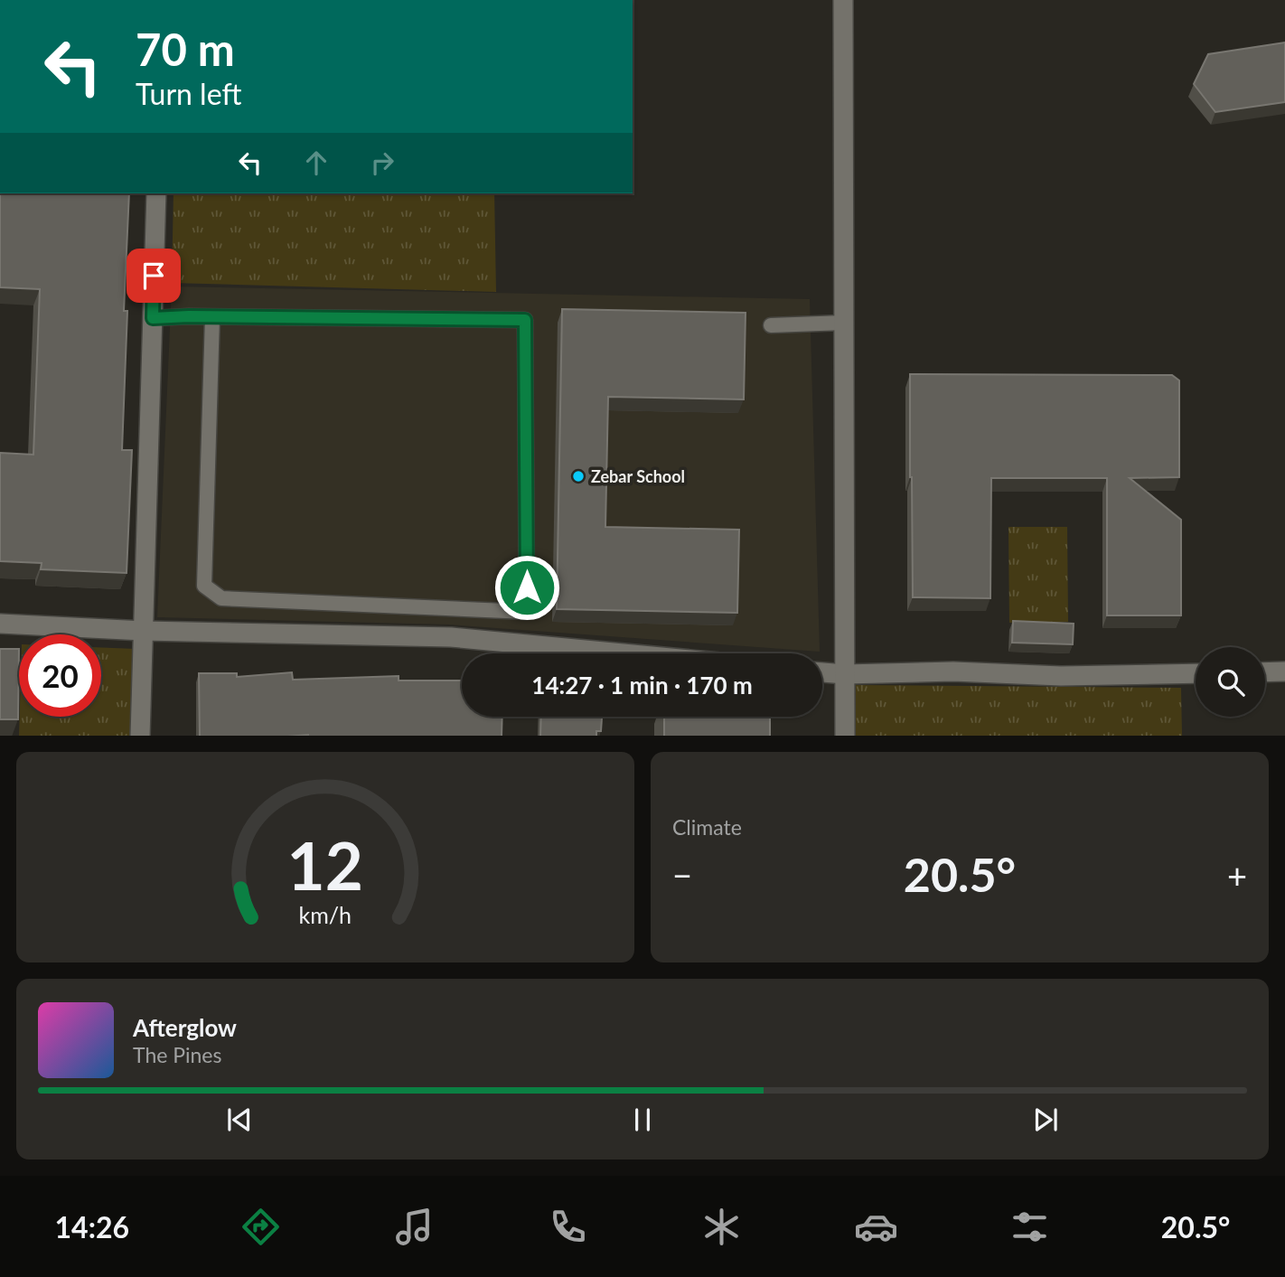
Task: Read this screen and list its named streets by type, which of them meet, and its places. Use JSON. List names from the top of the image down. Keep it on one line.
{"places":["Zebar School"],"page":{"turn":["70 m","Turn left"],"limit":"20","trip":"14:27 · 1 min · 170 m","tile":"Climate","heat":["−","20.5°","+"],"song":["Afterglow","The Pines"],"tabs":["14:26","20.5°"],"gauge":["12","km/h"]}}
